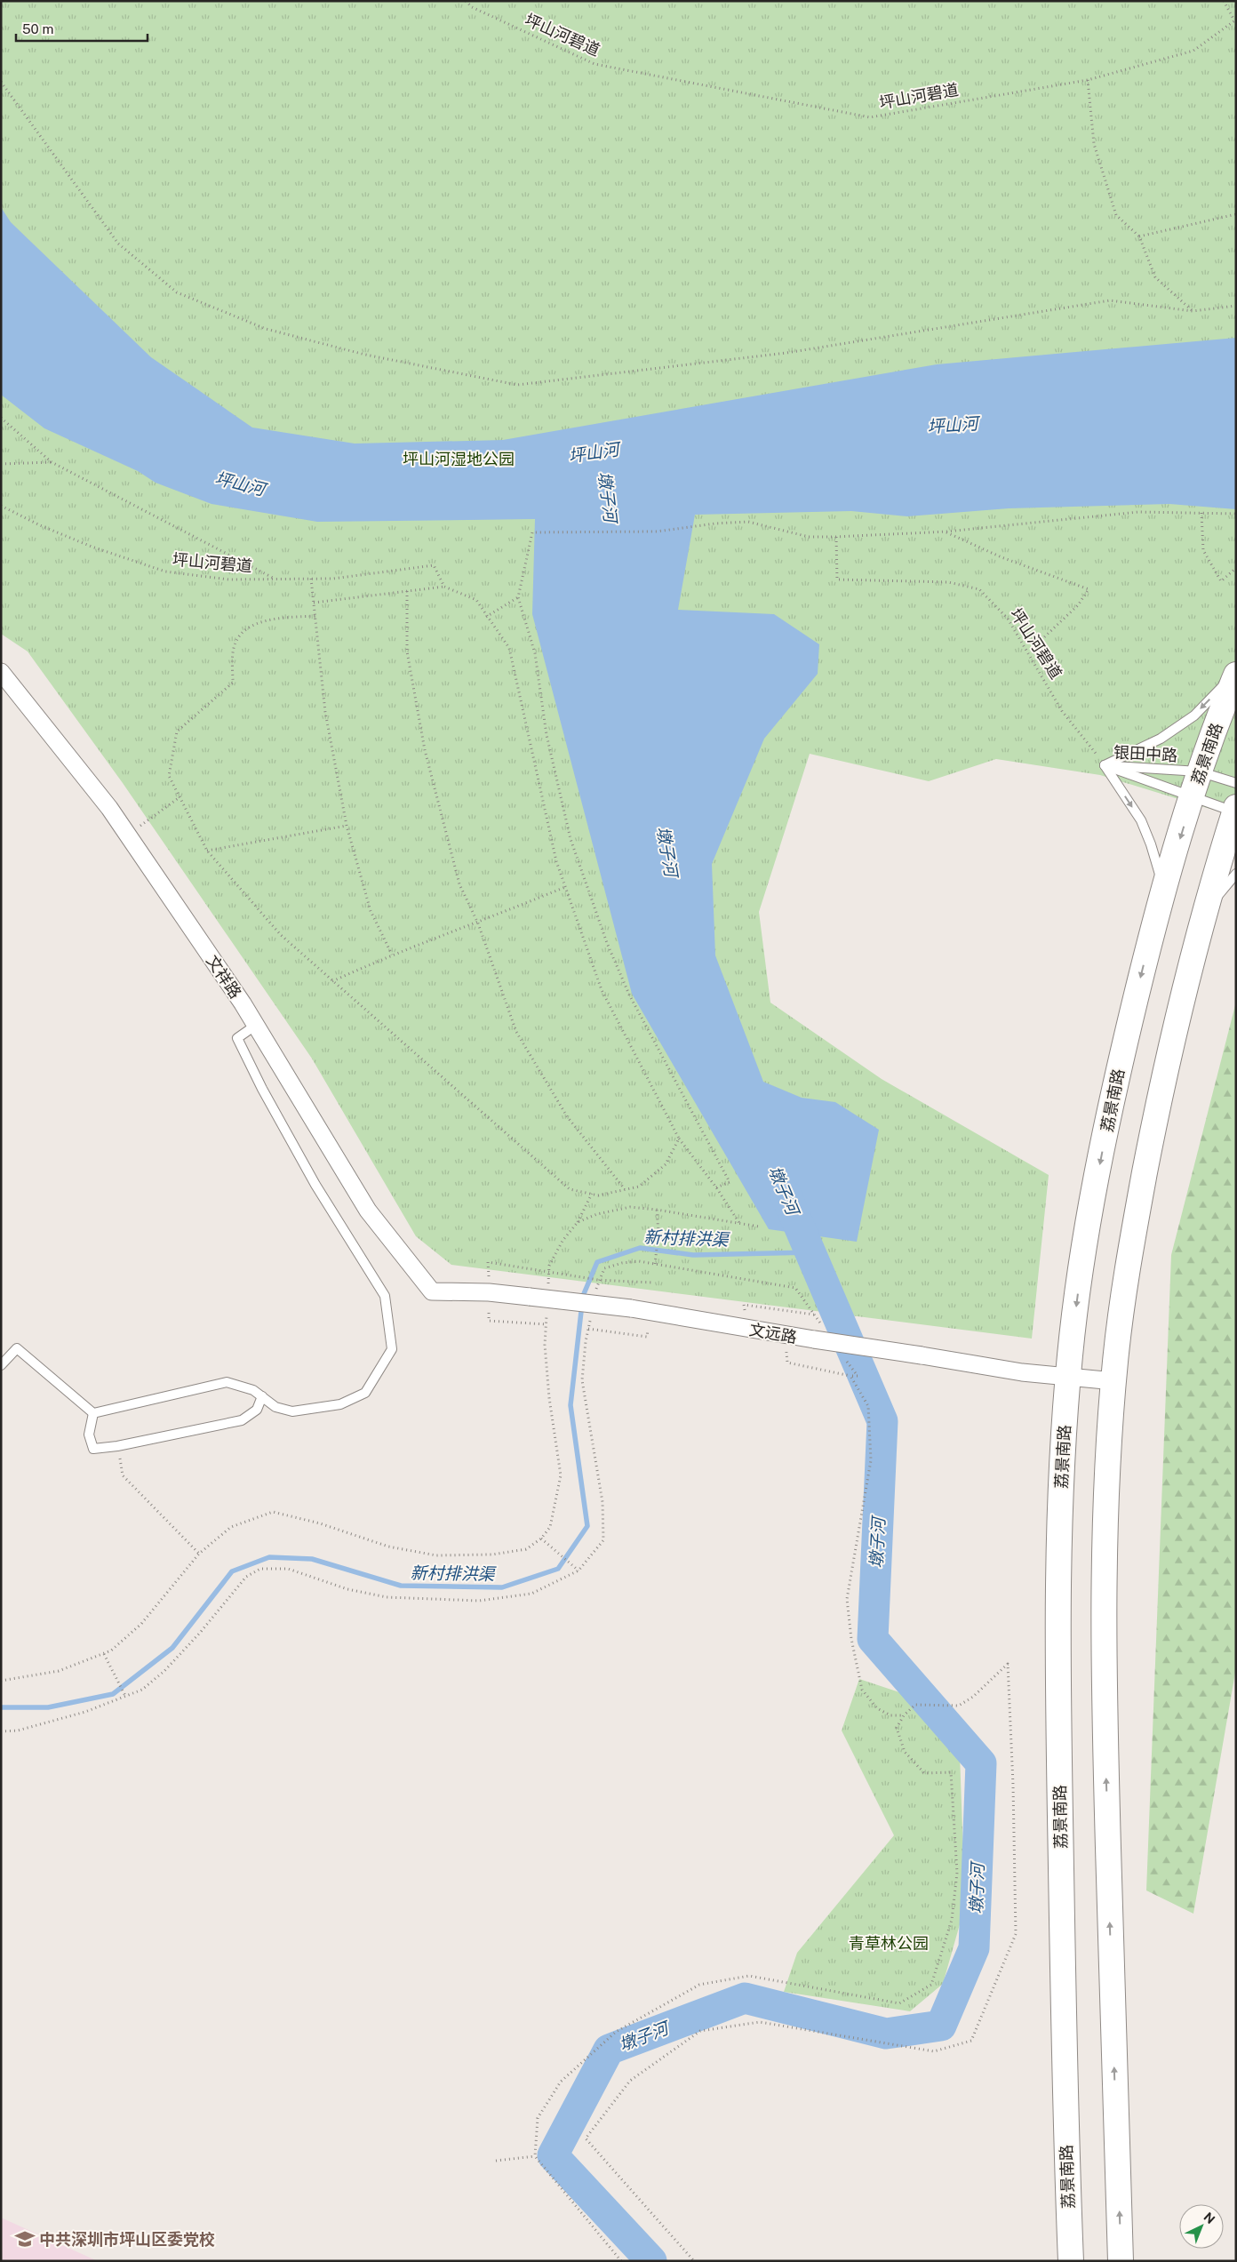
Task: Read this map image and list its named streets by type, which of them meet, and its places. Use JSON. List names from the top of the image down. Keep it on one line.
{"streets":{"main road":["荔景南路"],"street":["文祥路","文远路"],"lane":["银田中路"],"path":["坪山河碧道"]},"crossings":[["坪山河碧道","银田中路"],["银田中路","荔景南路"],["荔景南路","文远路"],["文祥路","文远路"]],"water":["坪山河","墩子河","新村排洪渠"],"parks":["坪山河湿地公园","青草林公园"],"places":{"school or university":["中共深圳市坪山区委党校"]},"scale_bar":"50 m","north":"top right"}
